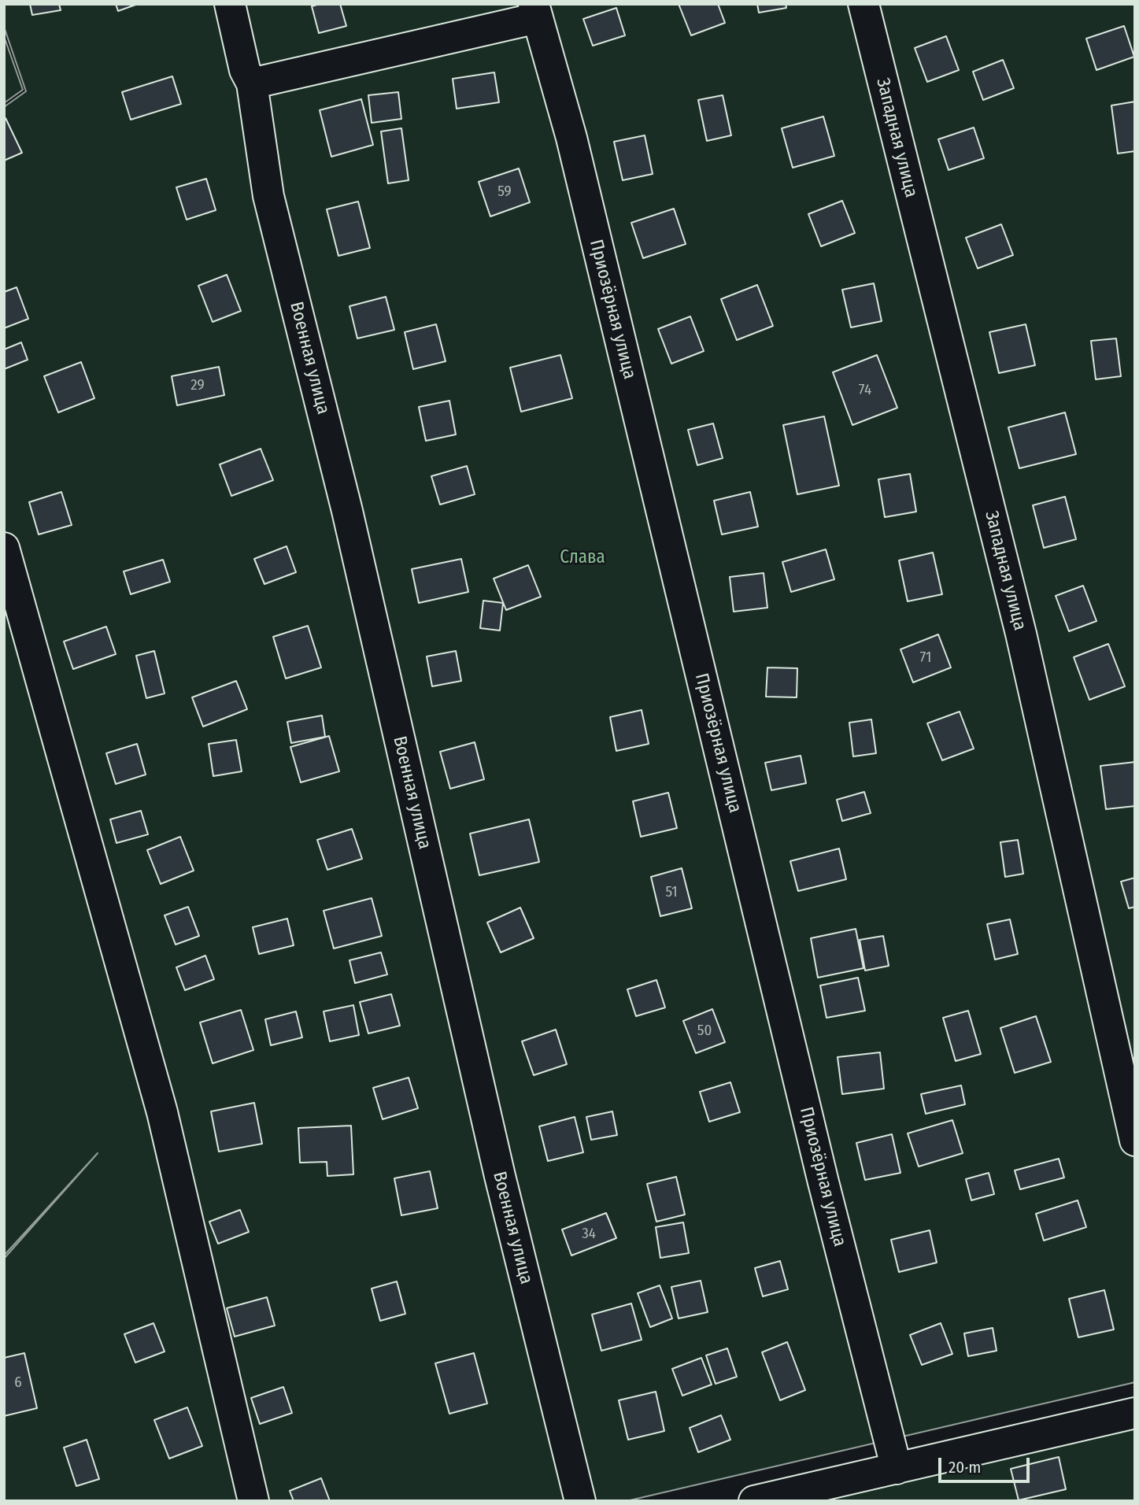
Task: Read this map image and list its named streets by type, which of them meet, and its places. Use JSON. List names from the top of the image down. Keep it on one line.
{"streets":{"street":["Западная улица","Приозёрная улица","Военная улица"]},"parks":["Слава"],"house_numbers":["59","29","74","71","51","50","34","6"],"scale_bar":"20 m"}
